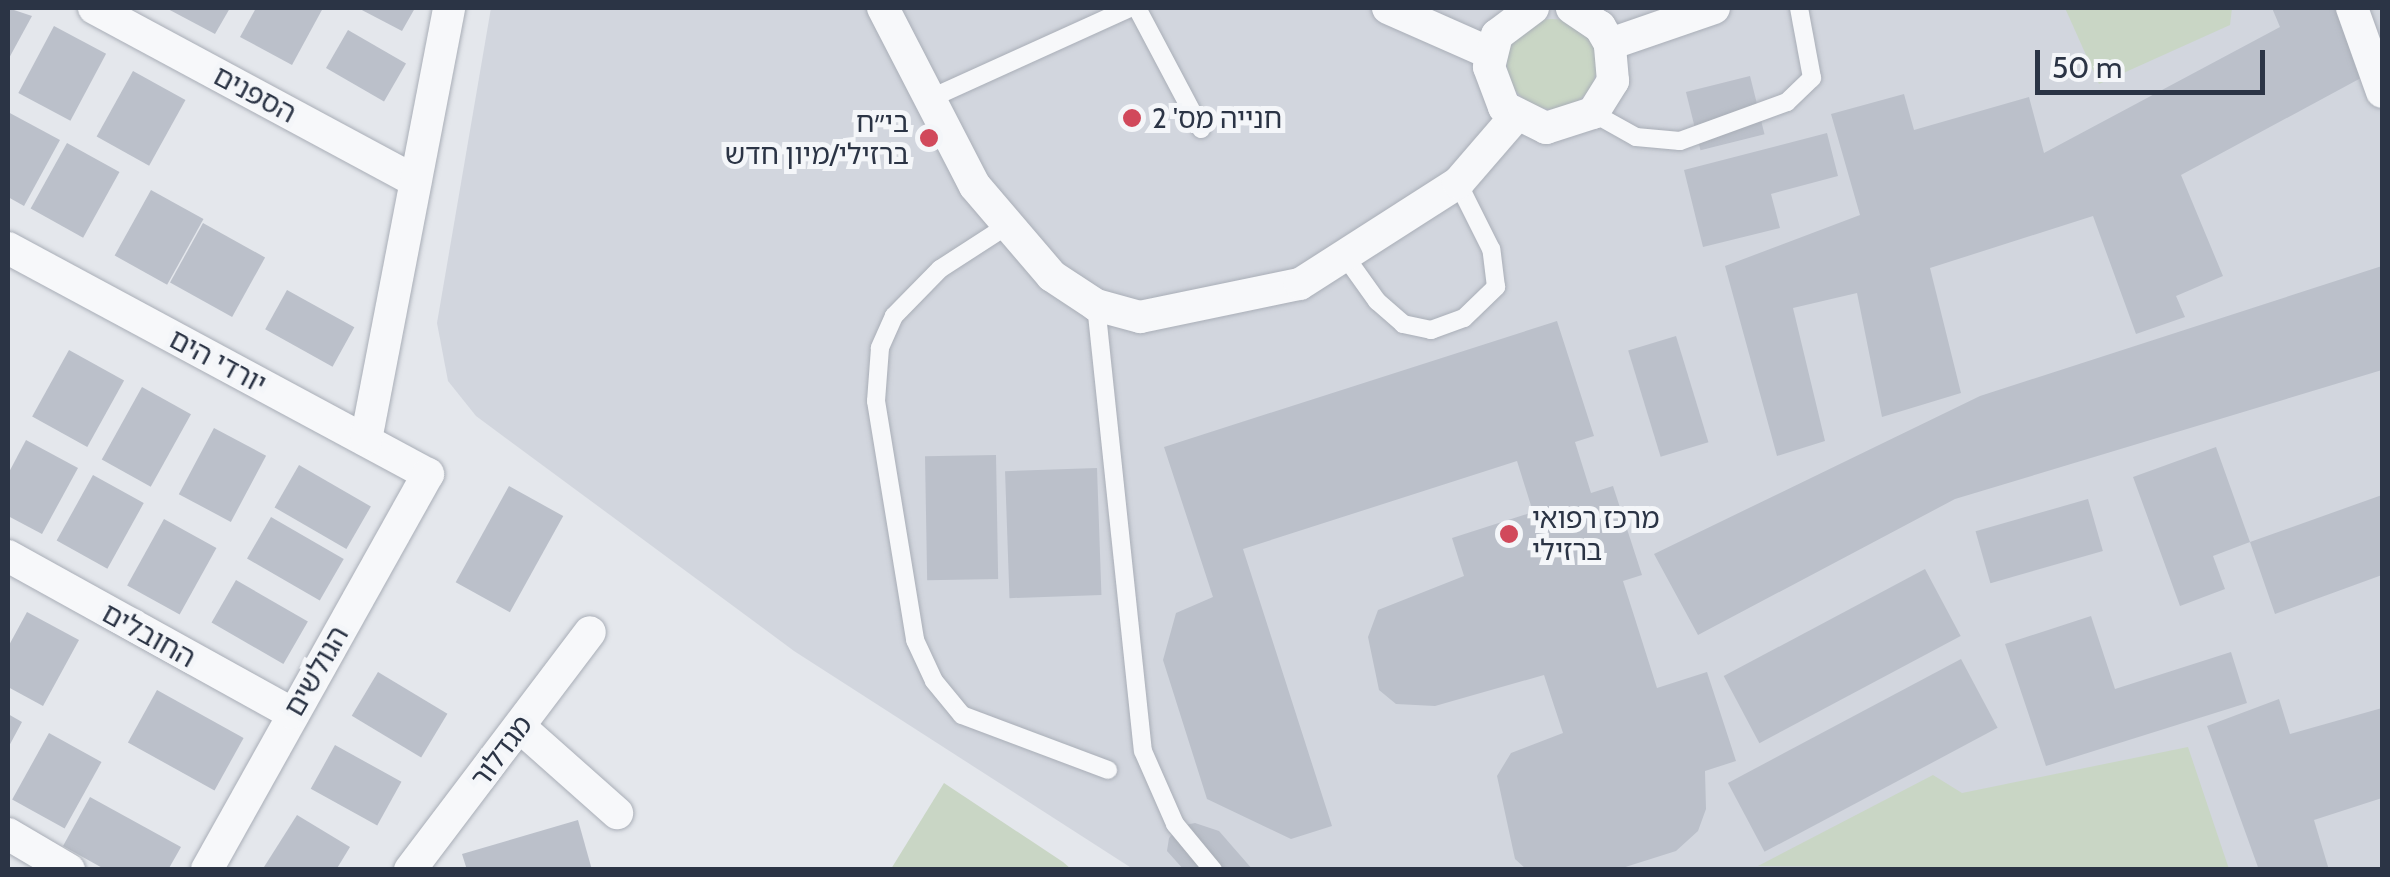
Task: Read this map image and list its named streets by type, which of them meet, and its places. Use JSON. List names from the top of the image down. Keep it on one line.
{"streets":{"street":["הספנים","יורדי הים","החובלים","הגולשים","מגדלור"]},"crossings":[["יורדי הים","הגולשים"],["החובלים","הגולשים"]],"places":["חנייה מס' 2","בי״ח ברזילי/מיון חדש","מרכז רפואי ברזילי"],"scale_bar":"50 m"}
